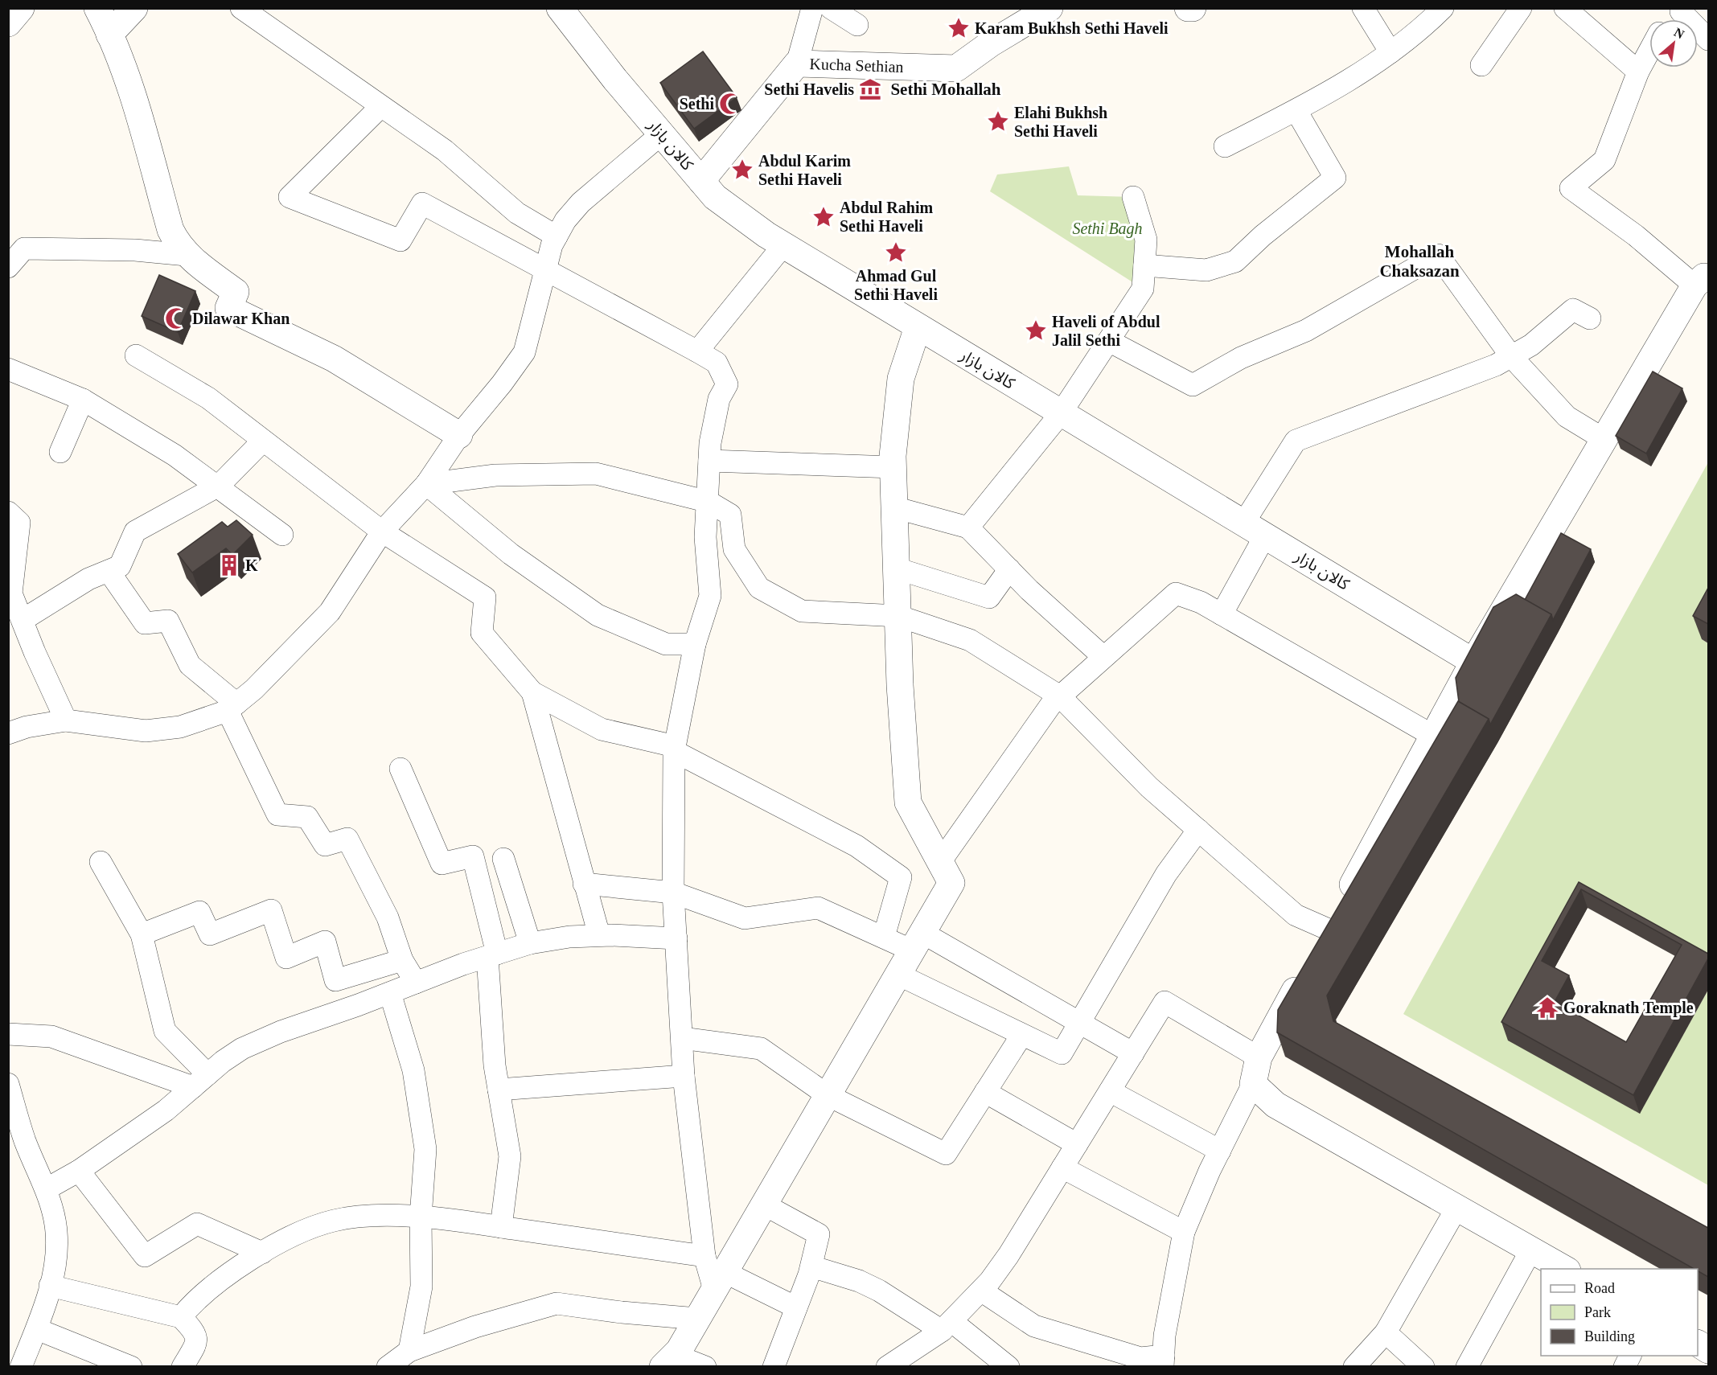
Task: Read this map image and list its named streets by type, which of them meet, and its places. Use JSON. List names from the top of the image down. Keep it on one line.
{"streets":{"street":["Kucha Sethian","کالان بازار"]},"crossings":[["Kucha Sethian","کالان بازار"]],"districts":["Sethi Mohallah","Mohallah Chaksazan"],"parks":["Sethi Bagh"],"places":{"place":["Karam Bukhsh Sethi Haveli","Elahi Bukhsh Sethi Haveli","Abdul Karim Sethi Haveli","Abdul Rahim Sethi Haveli","Ahmad Gul Sethi Haveli","Haveli of Abdul Jalil Sethi"],"museum":["Sethi Havelis"],"mosque":["Sethi","Dilawar Khan"],"building":["K"],"temple":["Goraknath Temple"]},"legend":["Road","Park","Building"],"north":"top right"}
